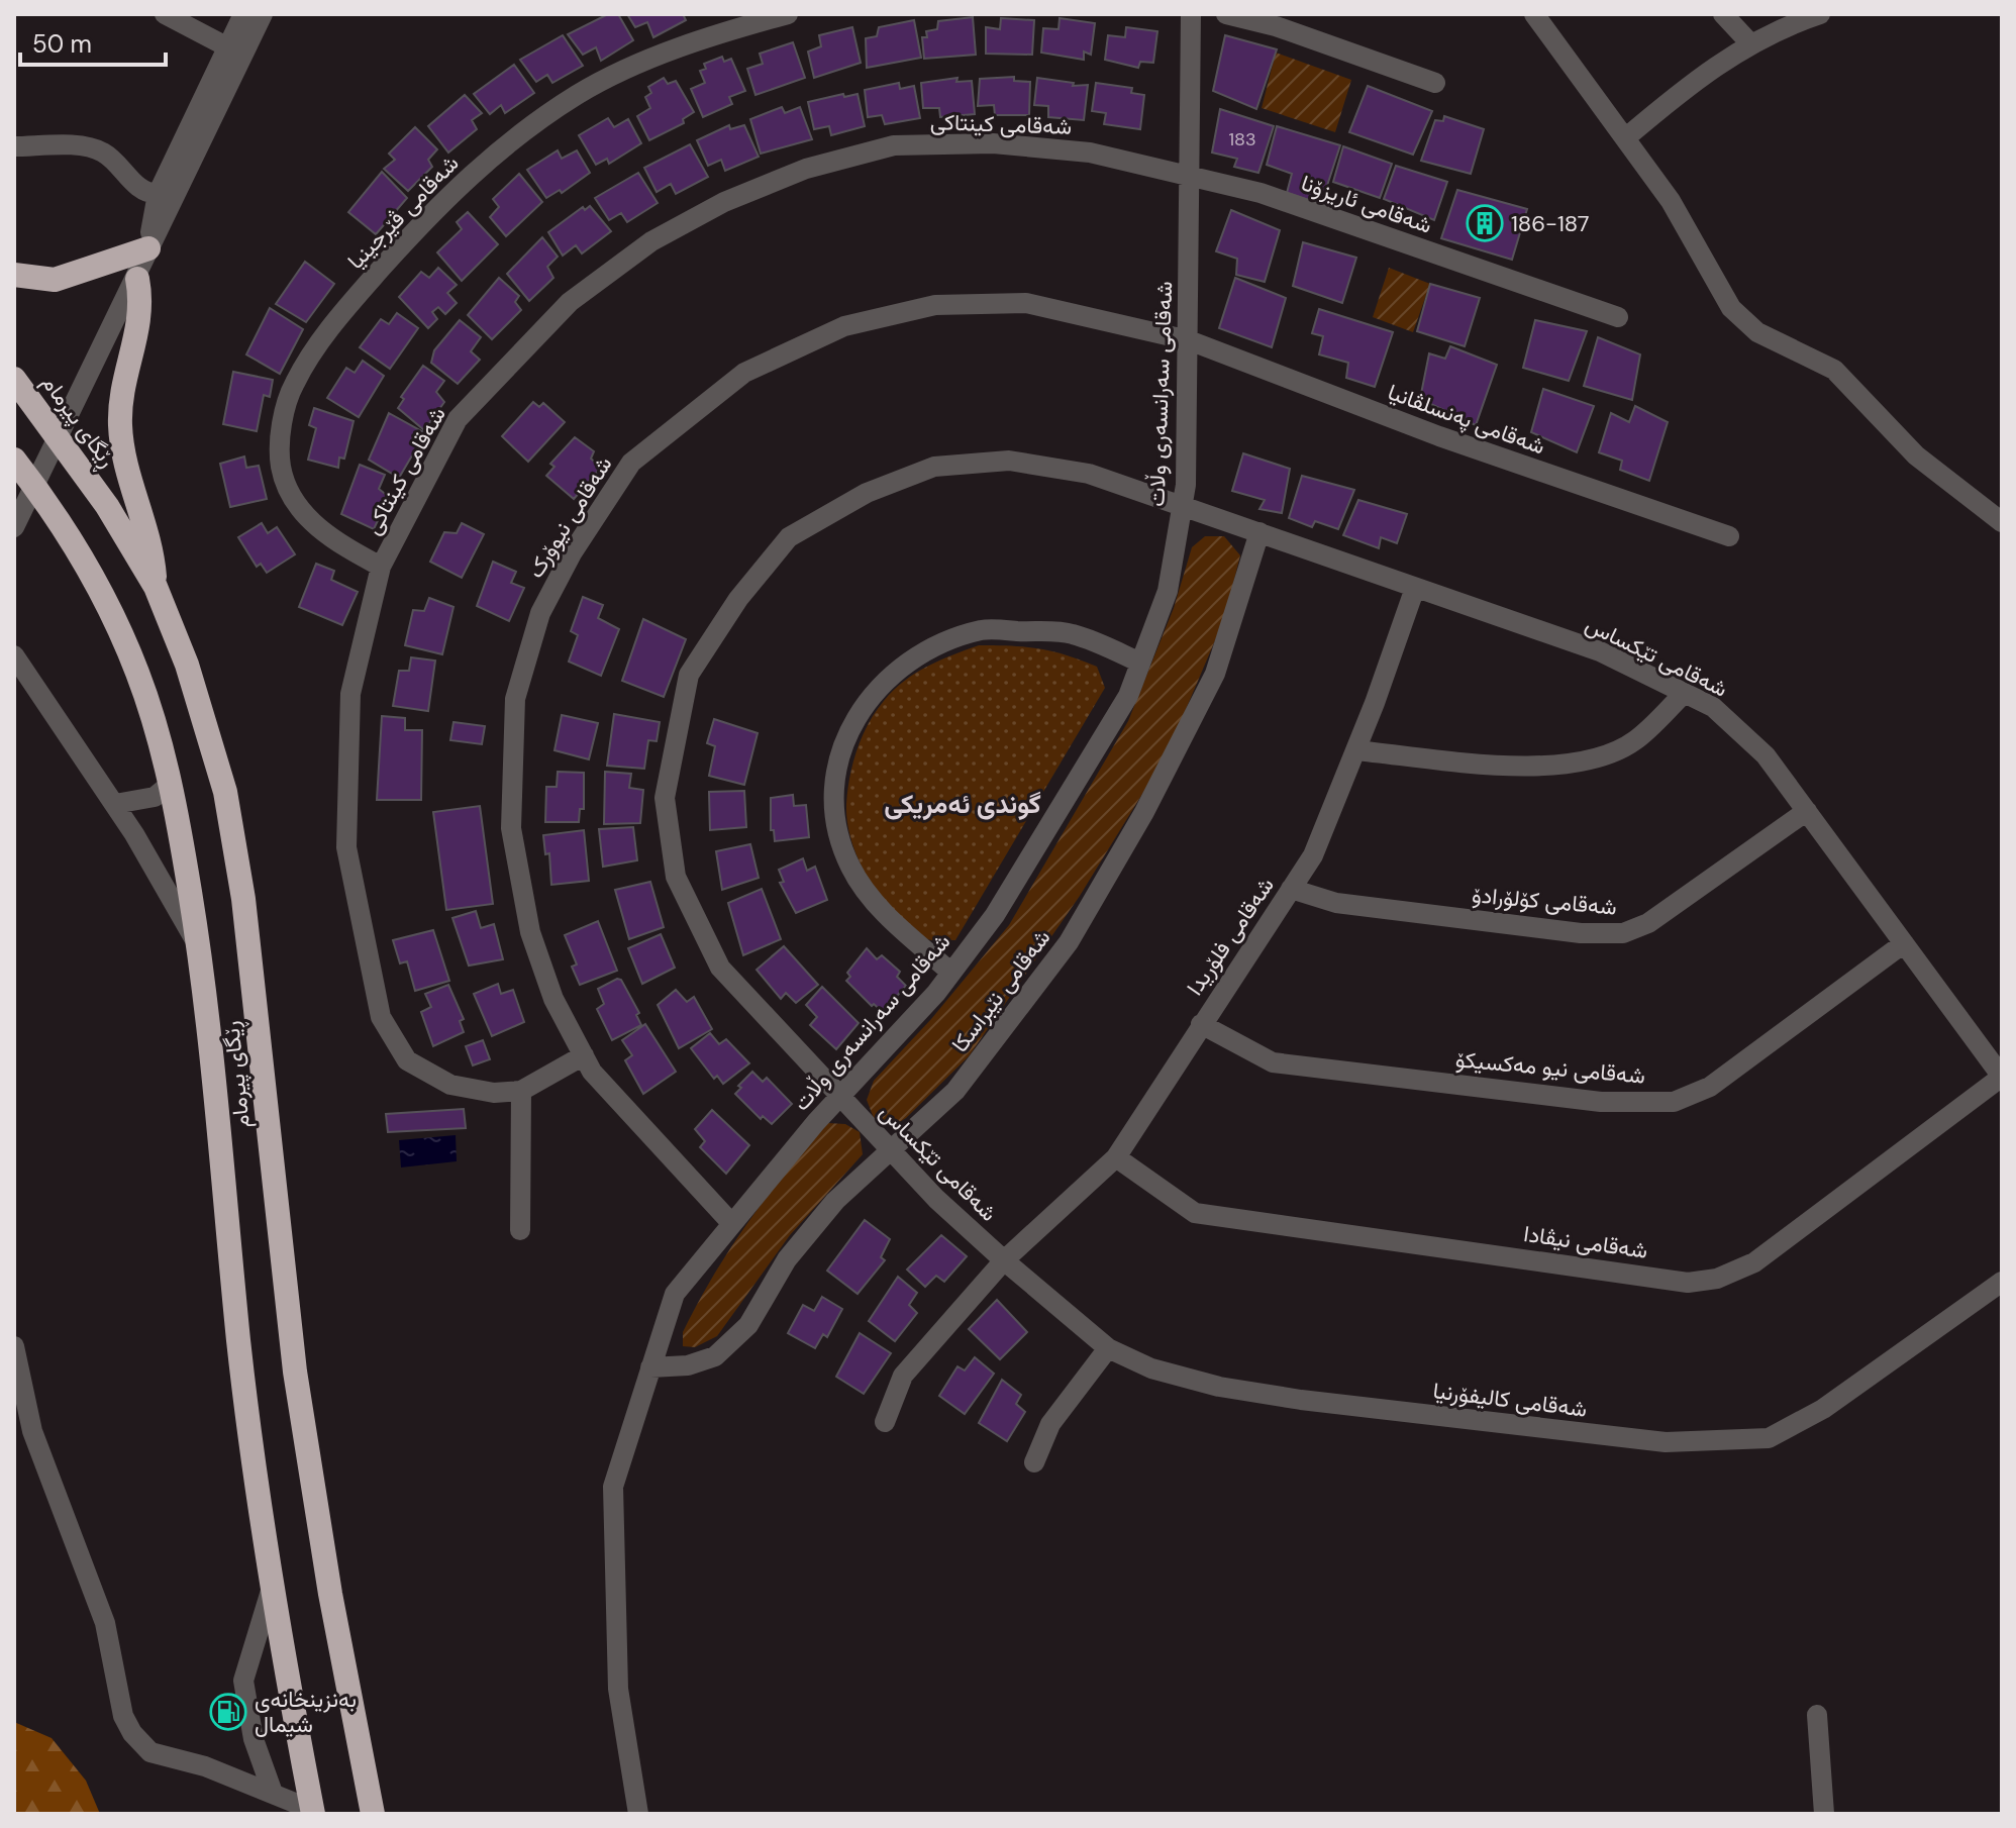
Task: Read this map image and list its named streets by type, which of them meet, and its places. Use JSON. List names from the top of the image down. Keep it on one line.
{"streets":{"highway":["ڕێگای پیرمام"],"street":["شەقامی کینتاکی","شەقامی ئاریزۆنا","شەقامی ڤێرجینیا","شەقامی سەرانسەری وڵات","شەقامی پەنسلڤانیا","شەقامی نیوۆرک","شەقامی تێکساس","شەقامی کۆلۆرادۆ","شەقامی فلۆریدا","شەقامی نێبراسکا","شەقامی نیو مەکسیکۆ","شەقامی نیڤادا","شەقامی کالیفۆرنیا"]},"crossings":[["شەقامی کینتاکی","شەقامی ئاریزۆنا"],["شەقامی کینتاکی","شەقامی ڤێرجینیا"],["شەقامی کینتاکی","شەقامی سەرانسەری وڵات"],["شەقامی کینتاکی","شەقامی نیوۆرک"],["شەقامی ئاریزۆنا","شەقامی سەرانسەری وڵات"],["شەقامی سەرانسەری وڵات","شەقامی پەنسلڤانیا"],["شەقامی سەرانسەری وڵات","شەقامی نیوۆرک"],["شەقامی سەرانسەری وڵات","شەقامی تێکساس"],["شەقامی سەرانسەری وڵات","شەقامی نێبراسکا"],["شەقامی پەنسلڤانیا","شەقامی نیوۆرک"],["شەقامی تێکساس","شەقامی کۆلۆرادۆ"],["شەقامی تێکساس","شەقامی فلۆریدا"],["شەقامی تێکساس","شەقامی نێبراسکا"],["شەقامی تێکساس","شەقامی نیو مەکسیکۆ"],["شەقامی تێکساس","شەقامی نیڤادا"],["شەقامی تێکساس","شەقامی کالیفۆرنیا"],["شەقامی کۆلۆرادۆ","شەقامی فلۆریدا"],["شەقامی فلۆریدا","شەقامی نیو مەکسیکۆ"],["شەقامی فلۆریدا","شەقامی نیڤادا"],["شەقامی فلۆریدا","شەقامی کالیفۆرنیا"]],"districts":["گوندی ئەمریکی"],"places":{"building":["186-187"],"fuel station":["بەنزینخانەی شیمال"]},"house_numbers":["183"],"scale_bar":"50 m"}
